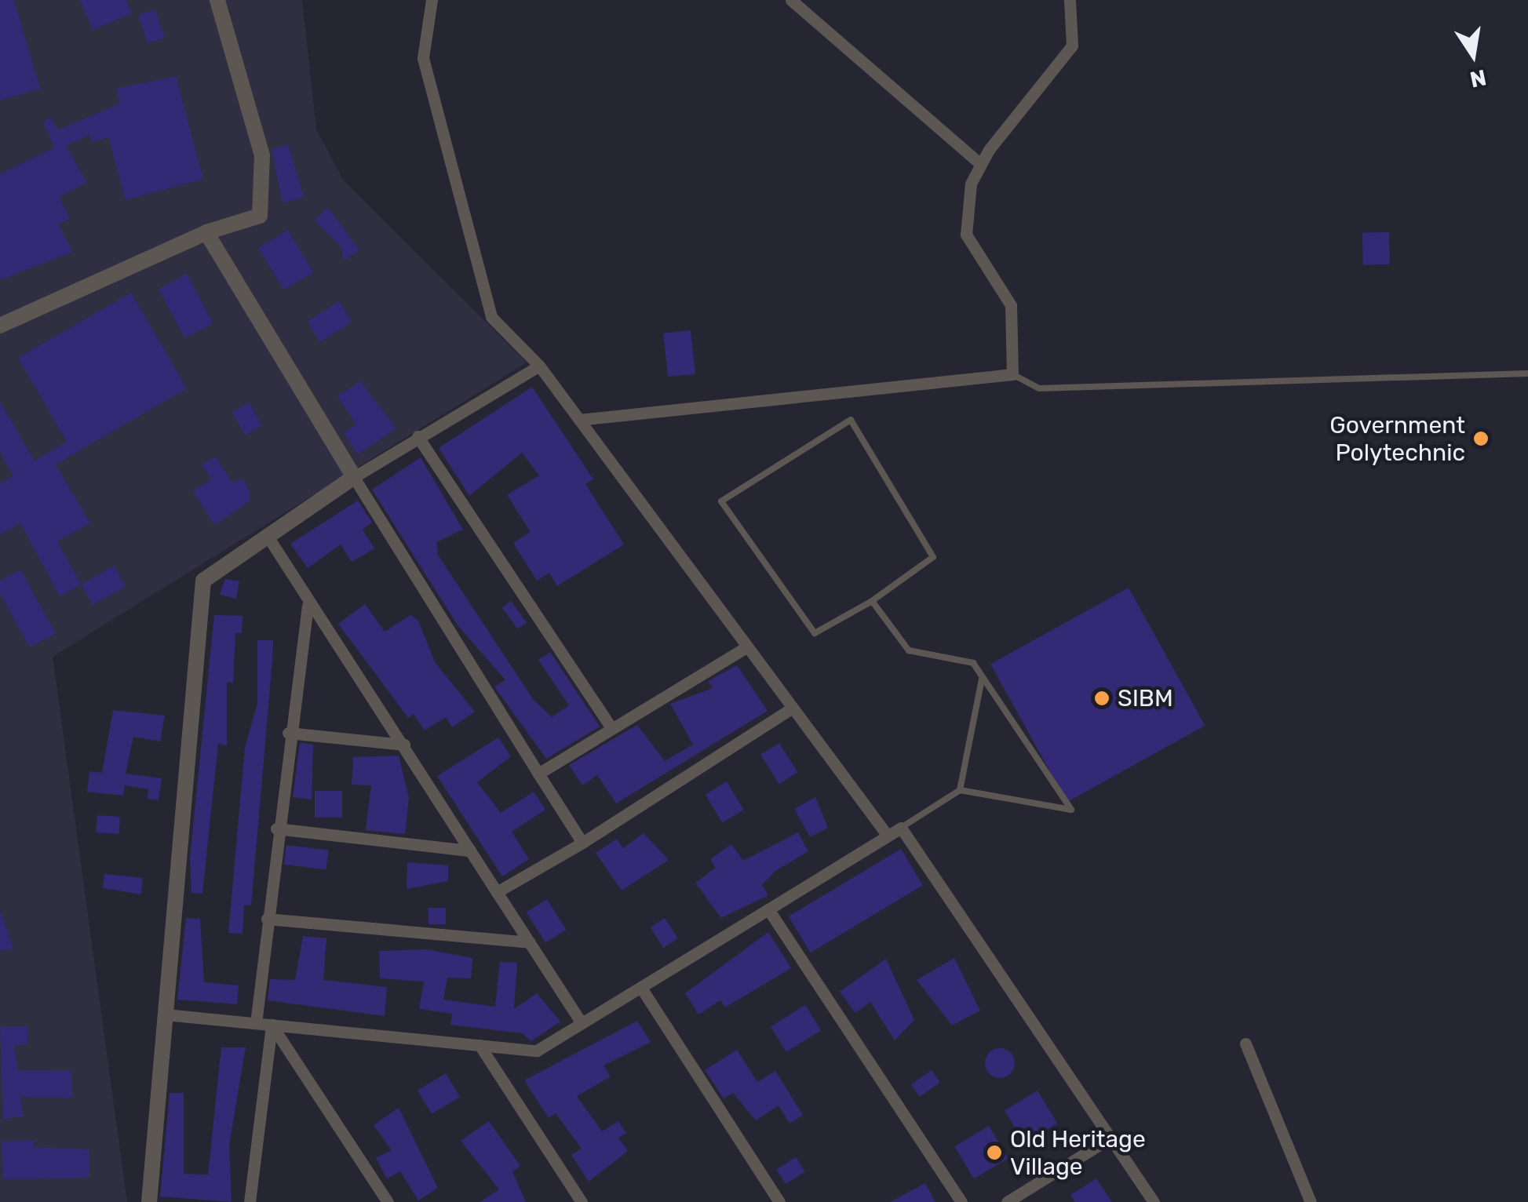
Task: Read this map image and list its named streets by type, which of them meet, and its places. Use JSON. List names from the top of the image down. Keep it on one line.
{"places":["Government Polytechnic","SIBM","Old Heritage Village"],"north":"bottom"}
